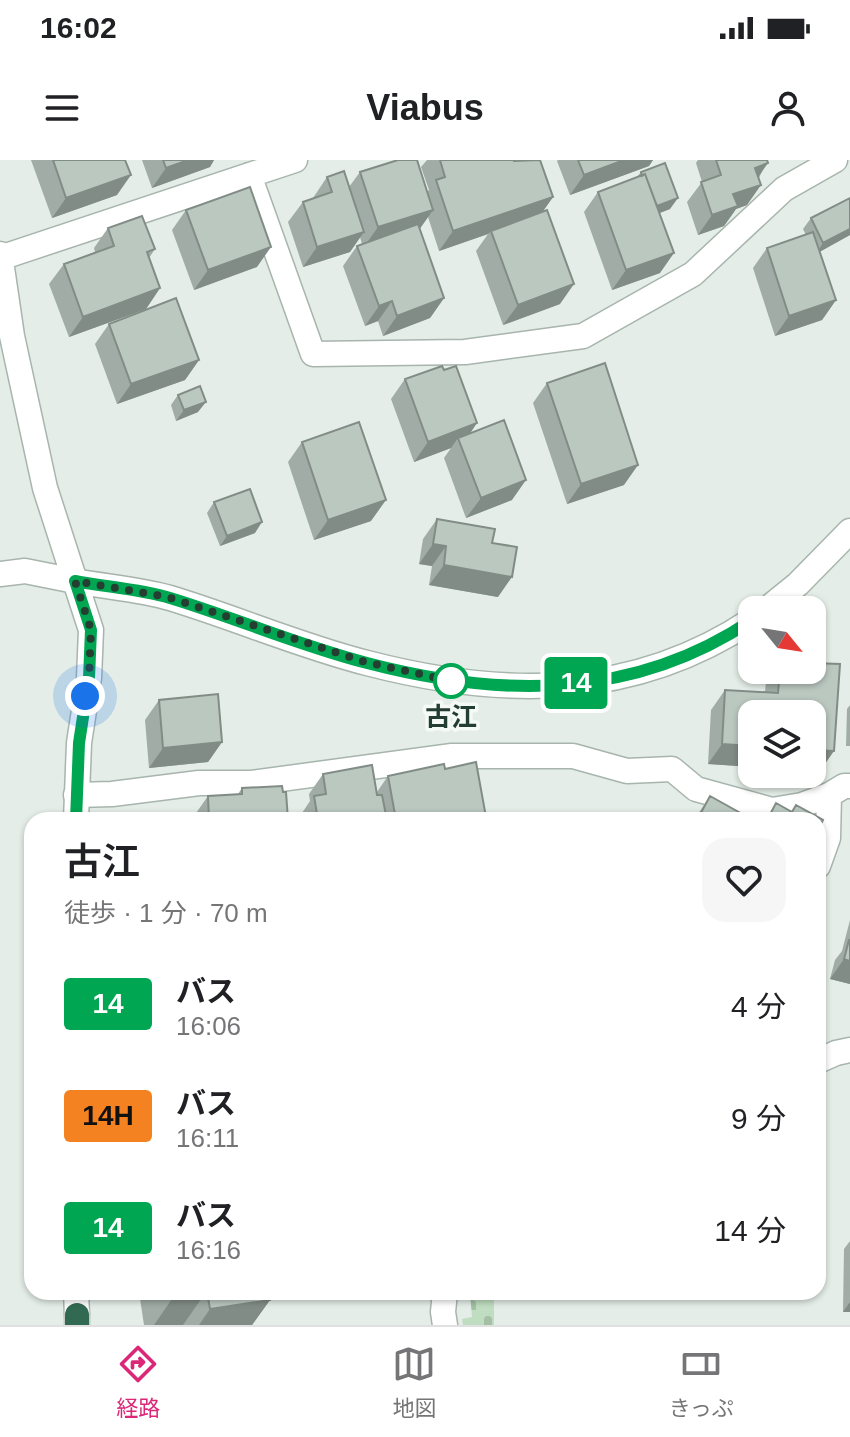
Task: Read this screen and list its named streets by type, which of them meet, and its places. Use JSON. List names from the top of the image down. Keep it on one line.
{"places":["古江"],"lines":["bus line 14"],"north":"bottom right","page":{"status":"16:02","header":"Viabus","on_map":"14","heading":["古江","徒歩 · 1 分 · 70 m"],"list":[{"mark":"14","name":"バス","note":"16:06","value":"4 分"},{"mark":"14H","name":"バス","note":"16:11","value":"9 分"},{"mark":"14","name":"バス","note":"16:16","value":"14 分"}],"tabs":["経路","地図","きっぷ"]}}
